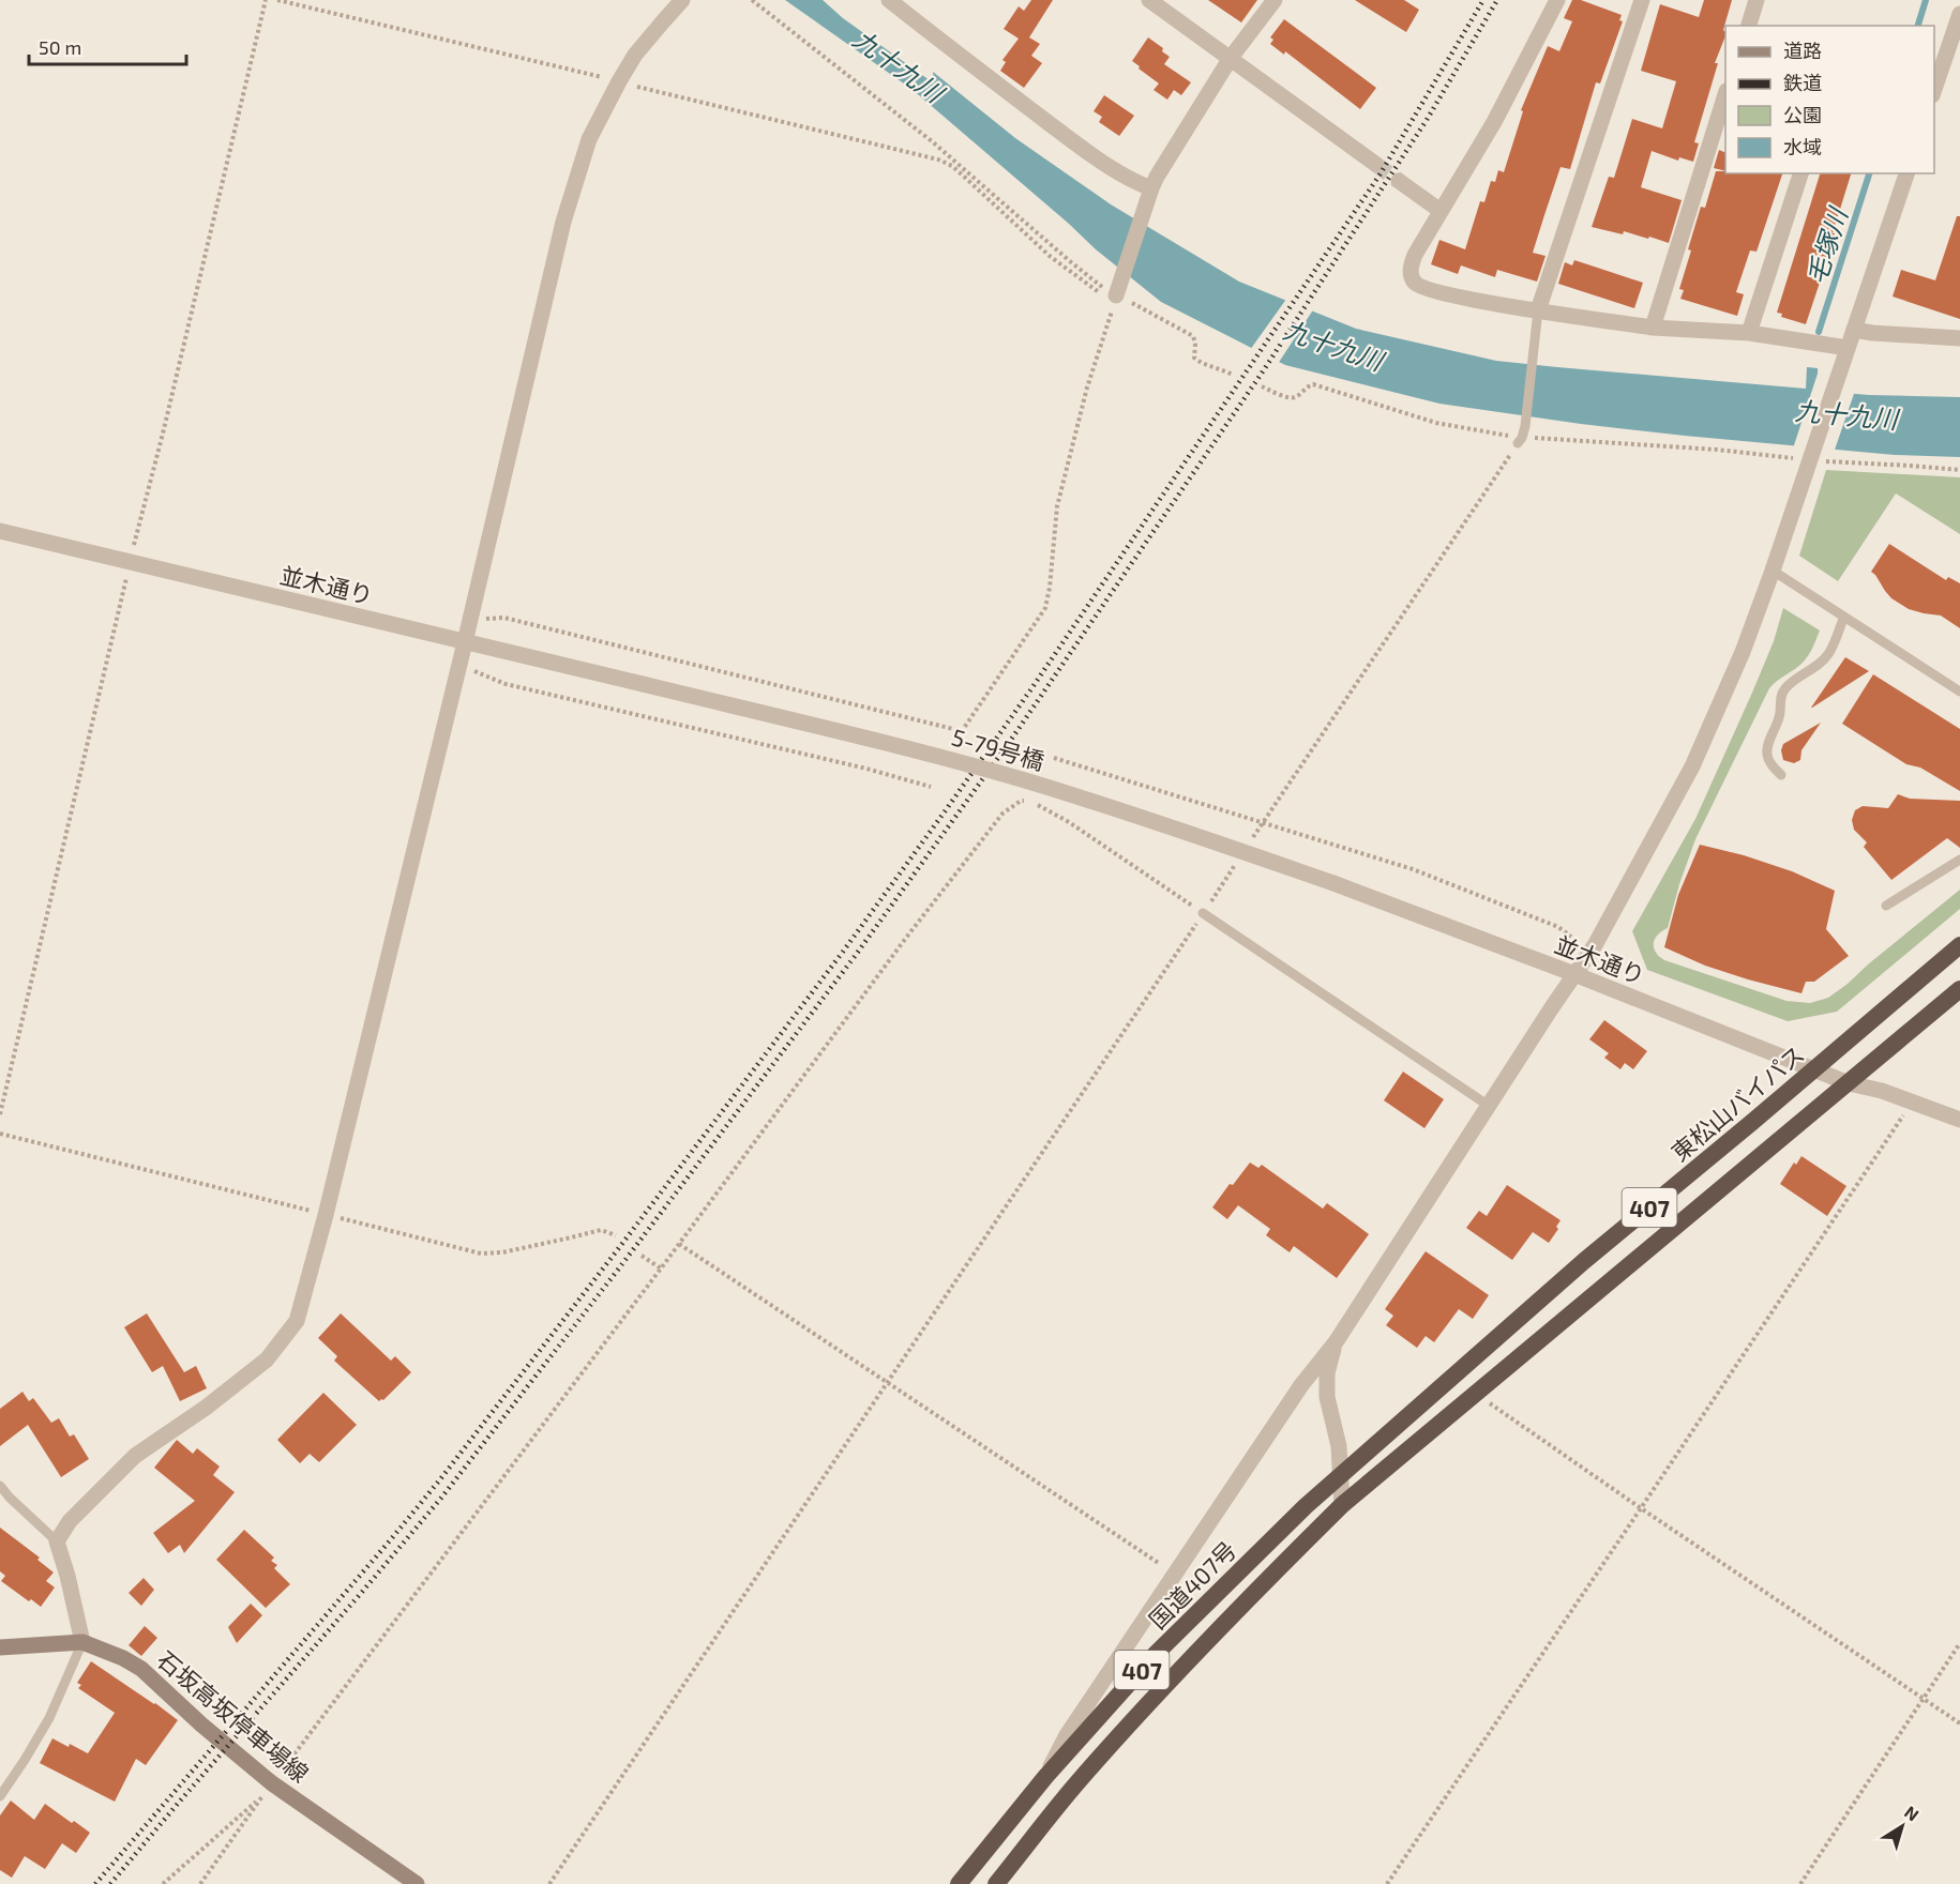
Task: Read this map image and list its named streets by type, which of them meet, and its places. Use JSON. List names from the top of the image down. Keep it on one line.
{"streets":{"highway":["東松山バイパス","407","国道407号"],"main road":["石坂高坂停車場線"],"street":["並木通り","5-79号橋"]},"crossings":[["並木通り","5-79号橋"],["並木通り","東松山バイパス"],["並木通り","407"],["東松山バイパス","国道407号"],["407","国道407号"]],"water":["九十九川","毛塚川"],"legend":["道路","鉄道","公園","水域"],"scale_bar":"50 m","north":"top right"}
